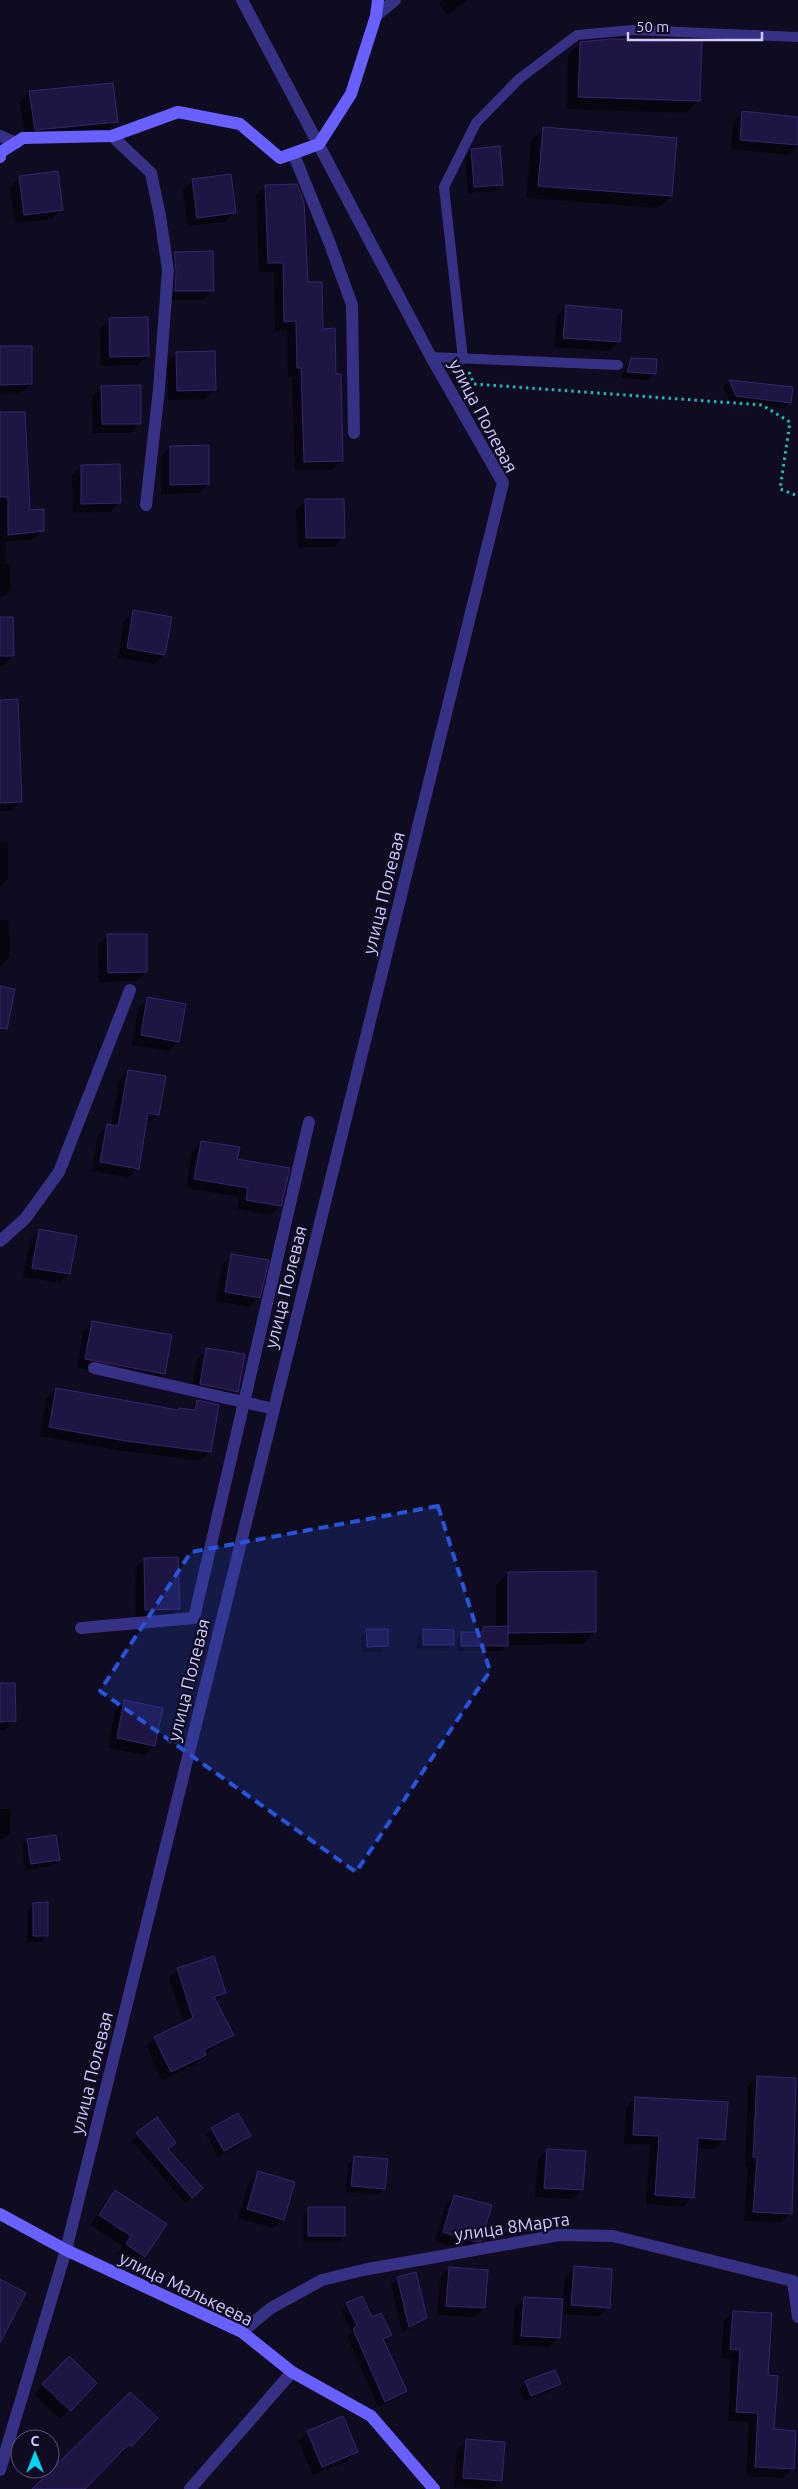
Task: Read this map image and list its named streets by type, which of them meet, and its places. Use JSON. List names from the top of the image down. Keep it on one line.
{"streets":{"street":["улица Полевая","улица 8Марта","улица Малькеева"]},"crossings":[["улица Полевая","улица Малькеева"],["улица 8Марта","улица Малькеева"]],"scale_bar":"50 m","north":"top"}
